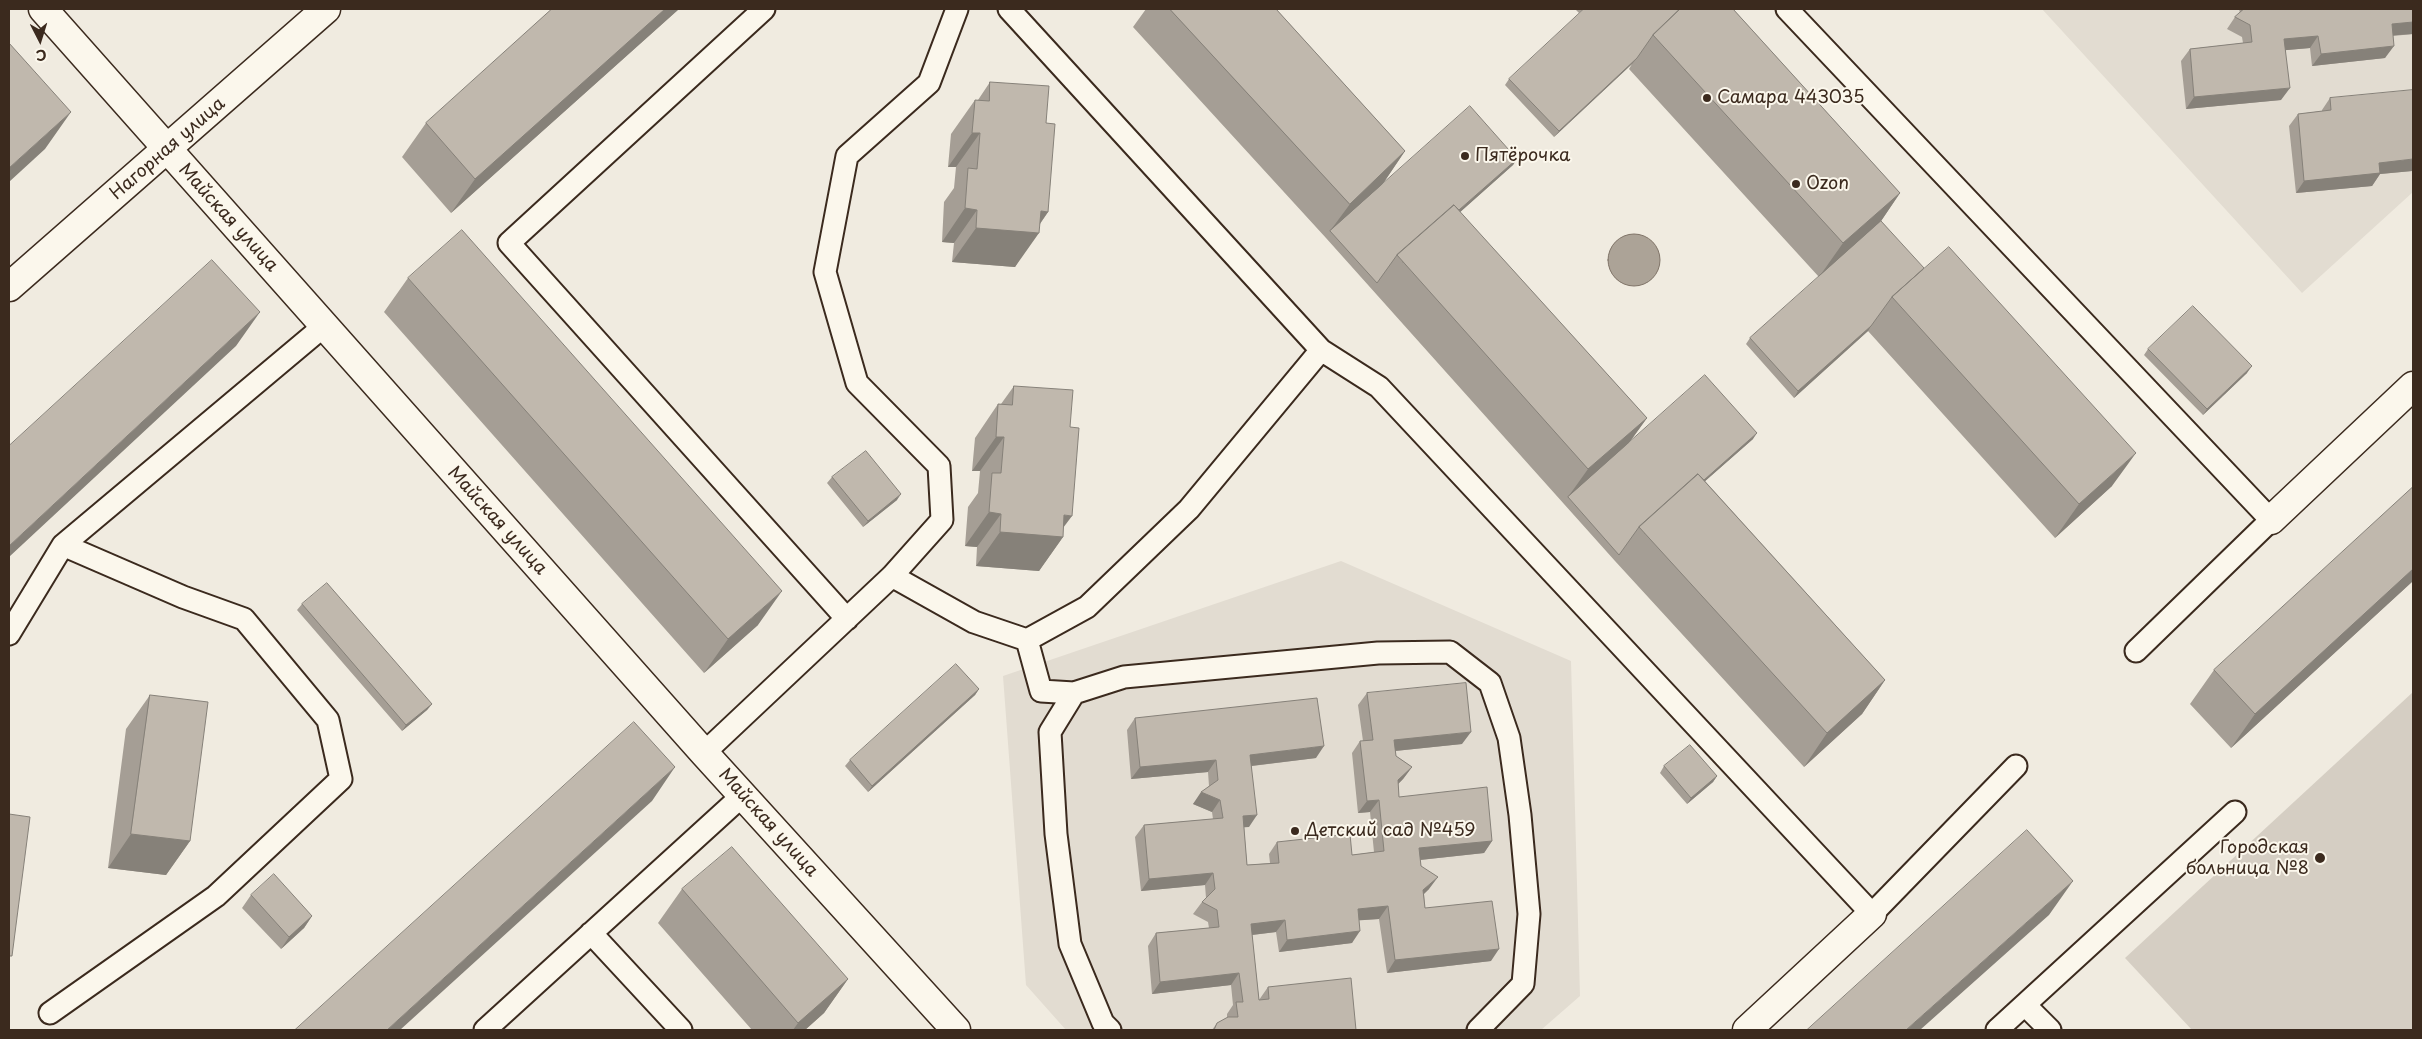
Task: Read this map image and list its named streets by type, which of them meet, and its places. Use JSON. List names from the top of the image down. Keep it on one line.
{"streets":{"street":["Нагорная улица","Майская улица"]},"crossings":[["Нагорная улица","Майская улица"]],"places":["Самара 443035","Пятёрочка","Ozon","Детский сад №459","Городская больница №8"],"north":"bottom"}
